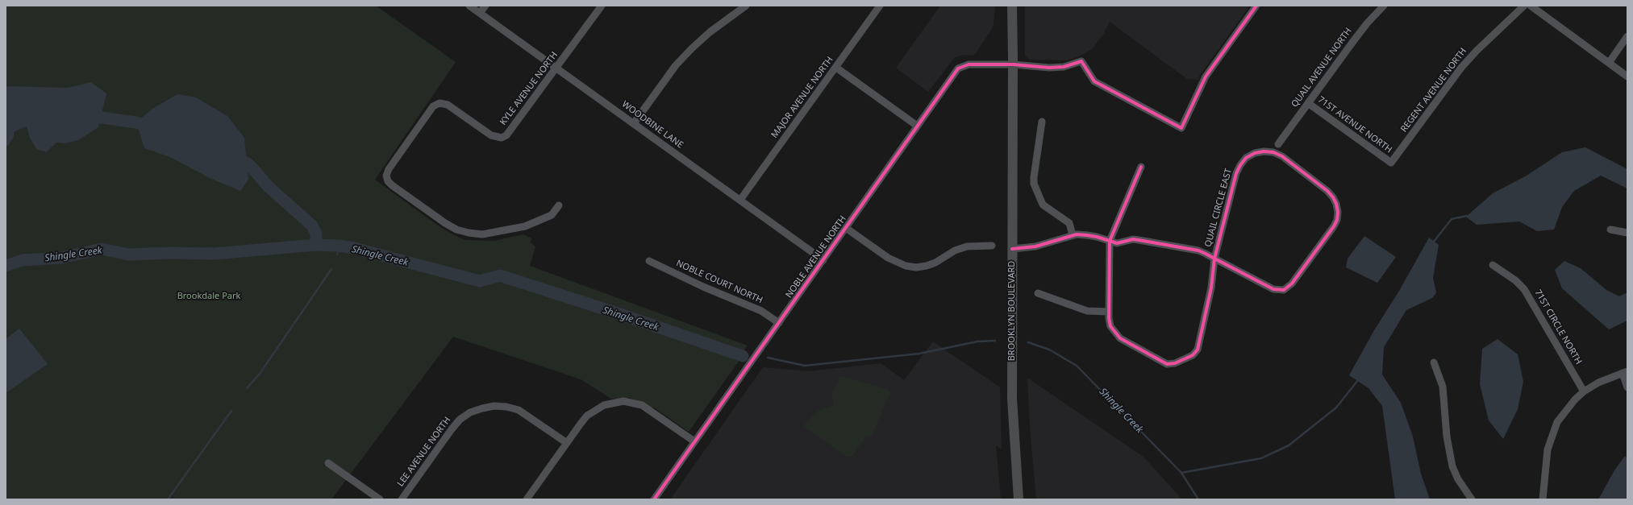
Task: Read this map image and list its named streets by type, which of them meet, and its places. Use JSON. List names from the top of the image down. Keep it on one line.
{"streets":{"main road":["BROOKLYN BOULEVARD"],"street":["QUAIL AVENUE NORTH","KYLE AVENUE NORTH","REGENT AVENUE NORTH","MAJOR AVENUE NORTH","WOODBINE LANE","71ST AVENUE NORTH","QUAIL CIRCLE EAST","NOBLE AVENUE NORTH","NOBLE COURT NORTH","71ST CIRCLE NORTH","LEE AVENUE NORTH"]},"crossings":[["QUAIL AVENUE NORTH","71ST AVENUE NORTH"],["KYLE AVENUE NORTH","WOODBINE LANE"],["REGENT AVENUE NORTH","71ST AVENUE NORTH"],["MAJOR AVENUE NORTH","WOODBINE LANE"],["WOODBINE LANE","NOBLE AVENUE NORTH"],["NOBLE AVENUE NORTH","NOBLE COURT NORTH"],["NOBLE AVENUE NORTH","BROOKLYN BOULEVARD"]],"water":["Shingle Creek"],"parks":["Brookdale Park"]}
